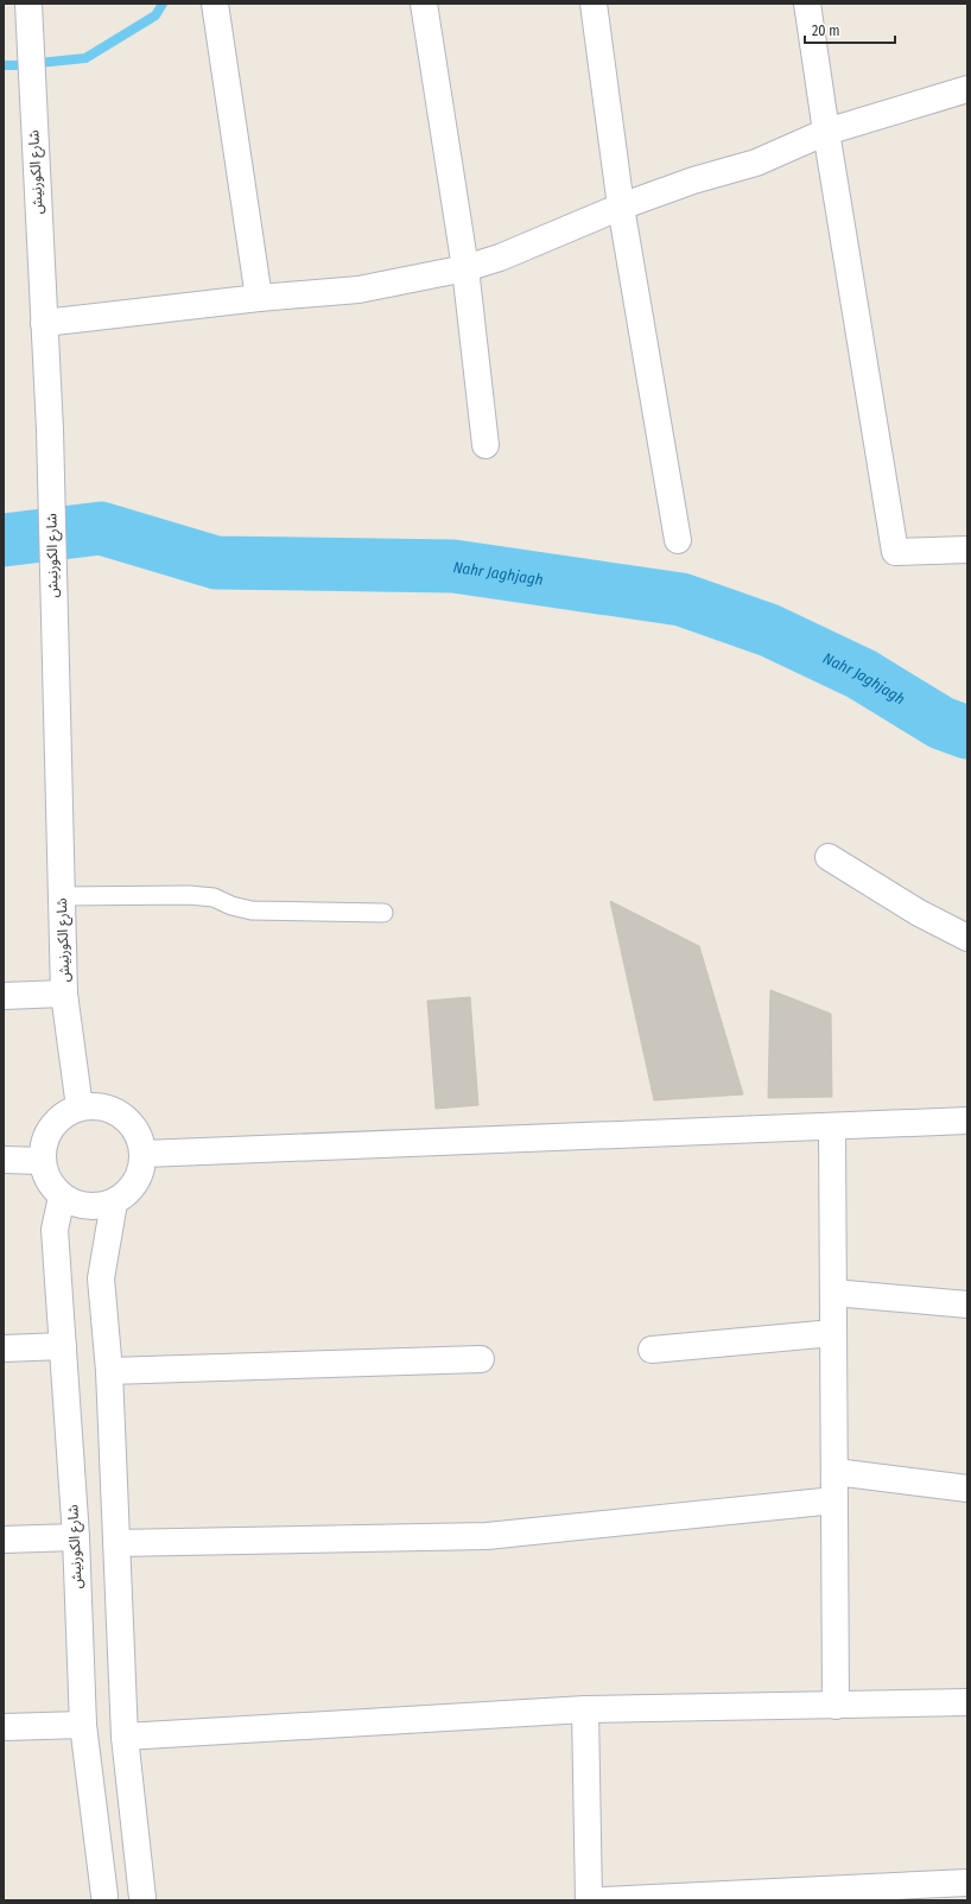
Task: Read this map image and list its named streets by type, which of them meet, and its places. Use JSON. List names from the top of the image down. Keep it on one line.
{"streets":{"street":["شارع الكورنيش"]},"water":["Nahr Jaghjagh"],"scale_bar":"20 m"}
